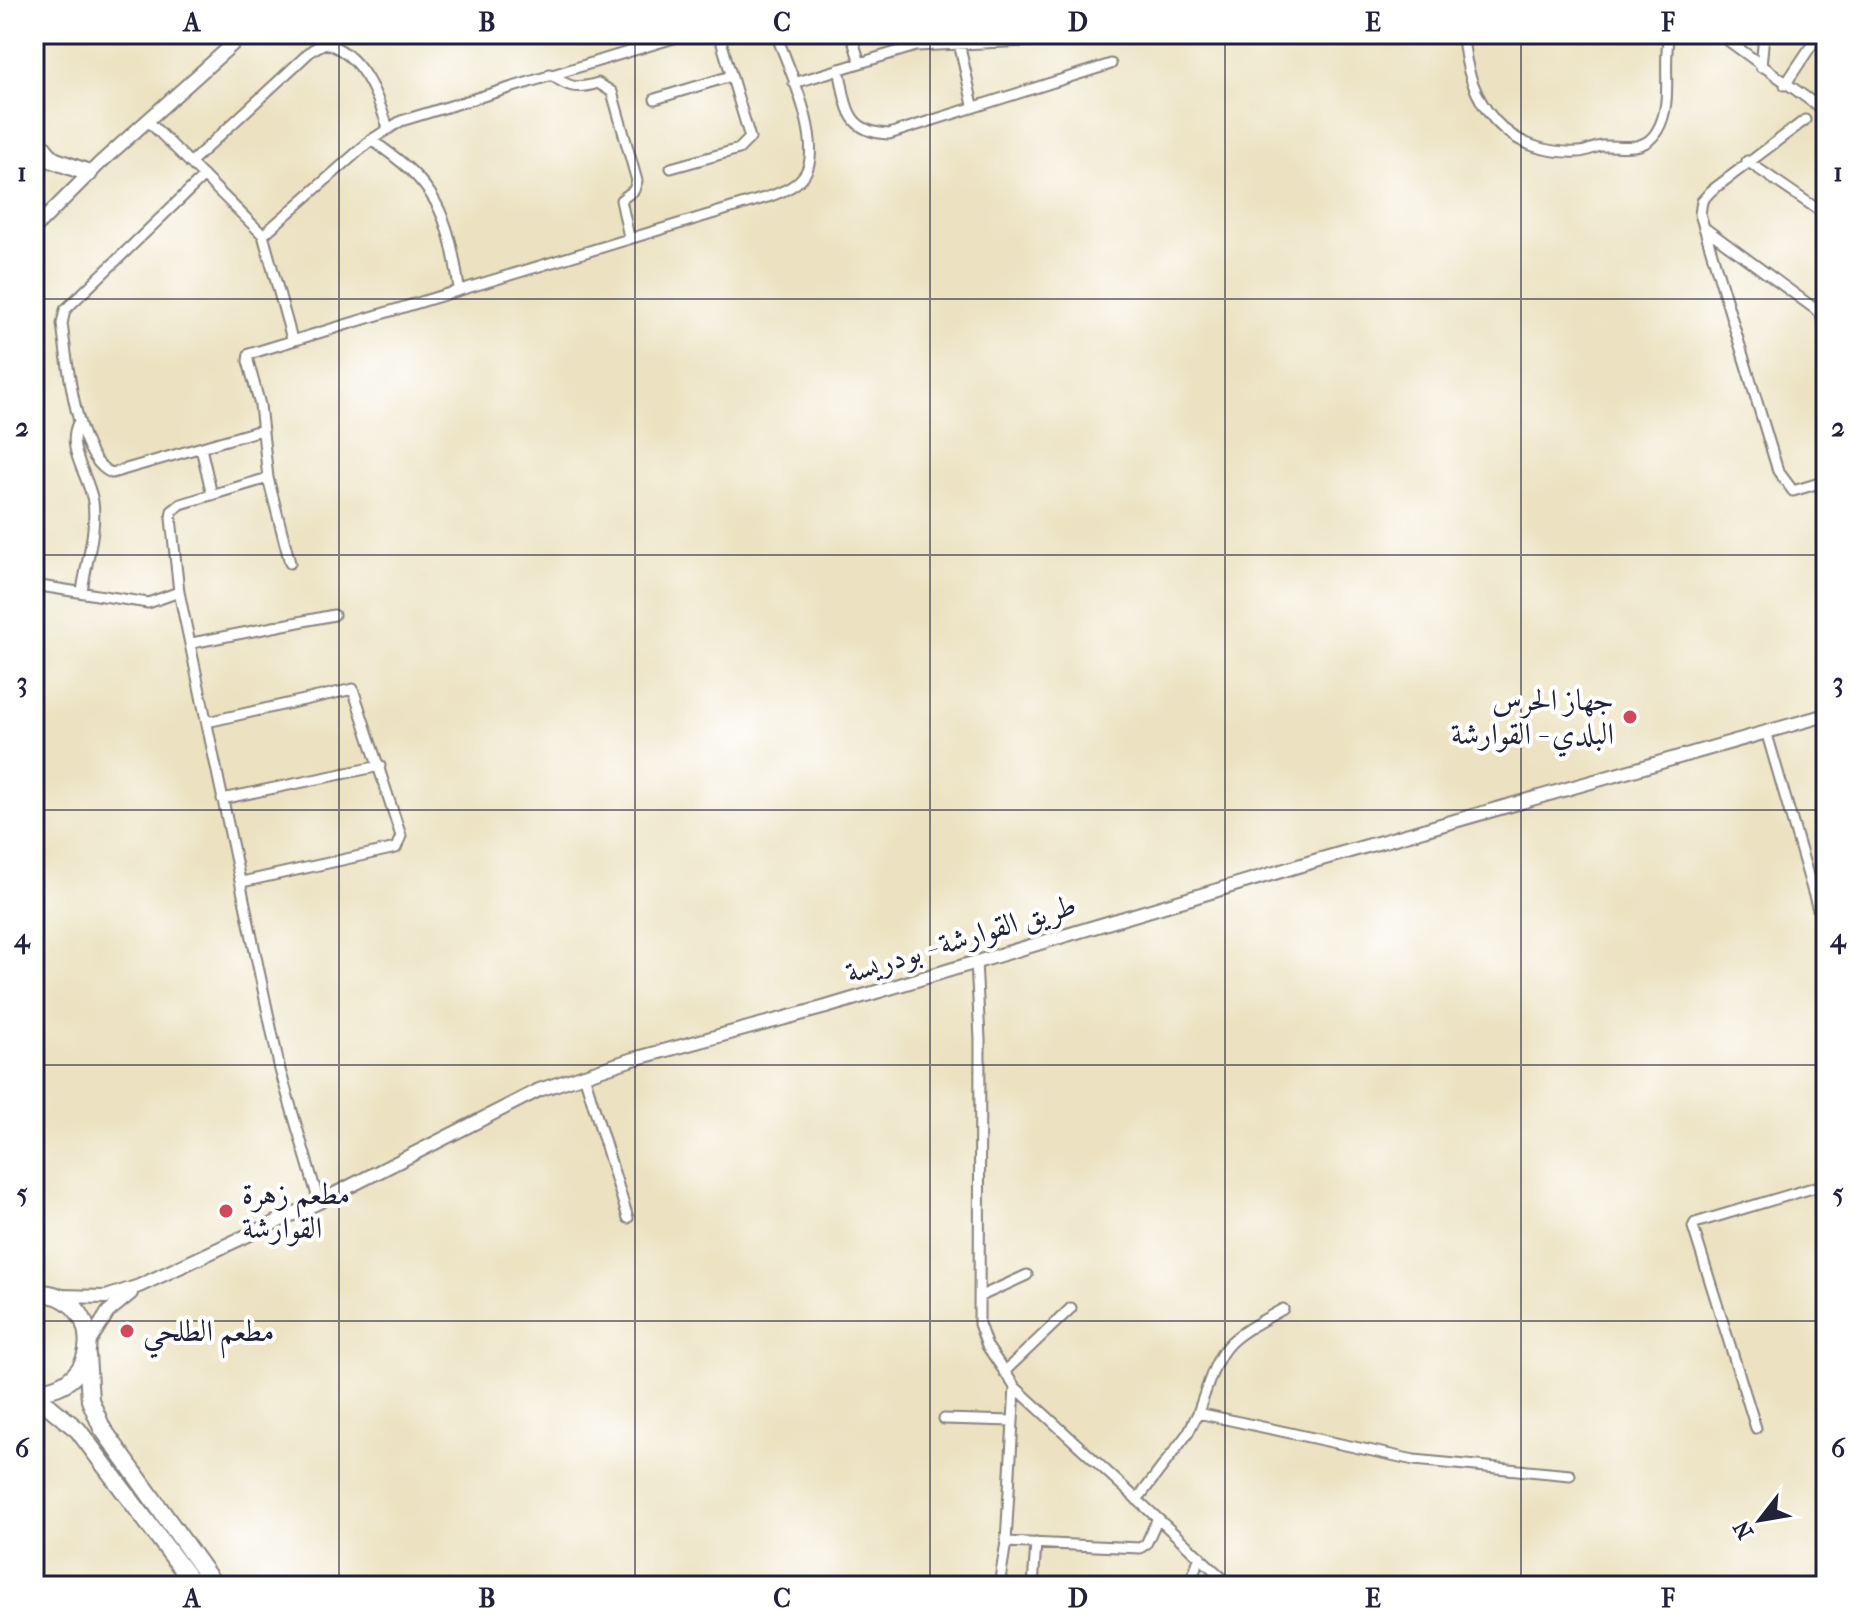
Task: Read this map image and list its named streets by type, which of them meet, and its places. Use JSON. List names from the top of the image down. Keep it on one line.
{"streets":{"main road":["طريق القوارشة - بودريسة"]},"places":["جهاز الحرس البلدي - القوارشة","مطعم زهرة القوارشة","مطعم الطلحي"],"north":"bottom left","grid":{"columns":["A","B","C","D","E","F"],"rows":["1","2","3","4","5","6"]}}
